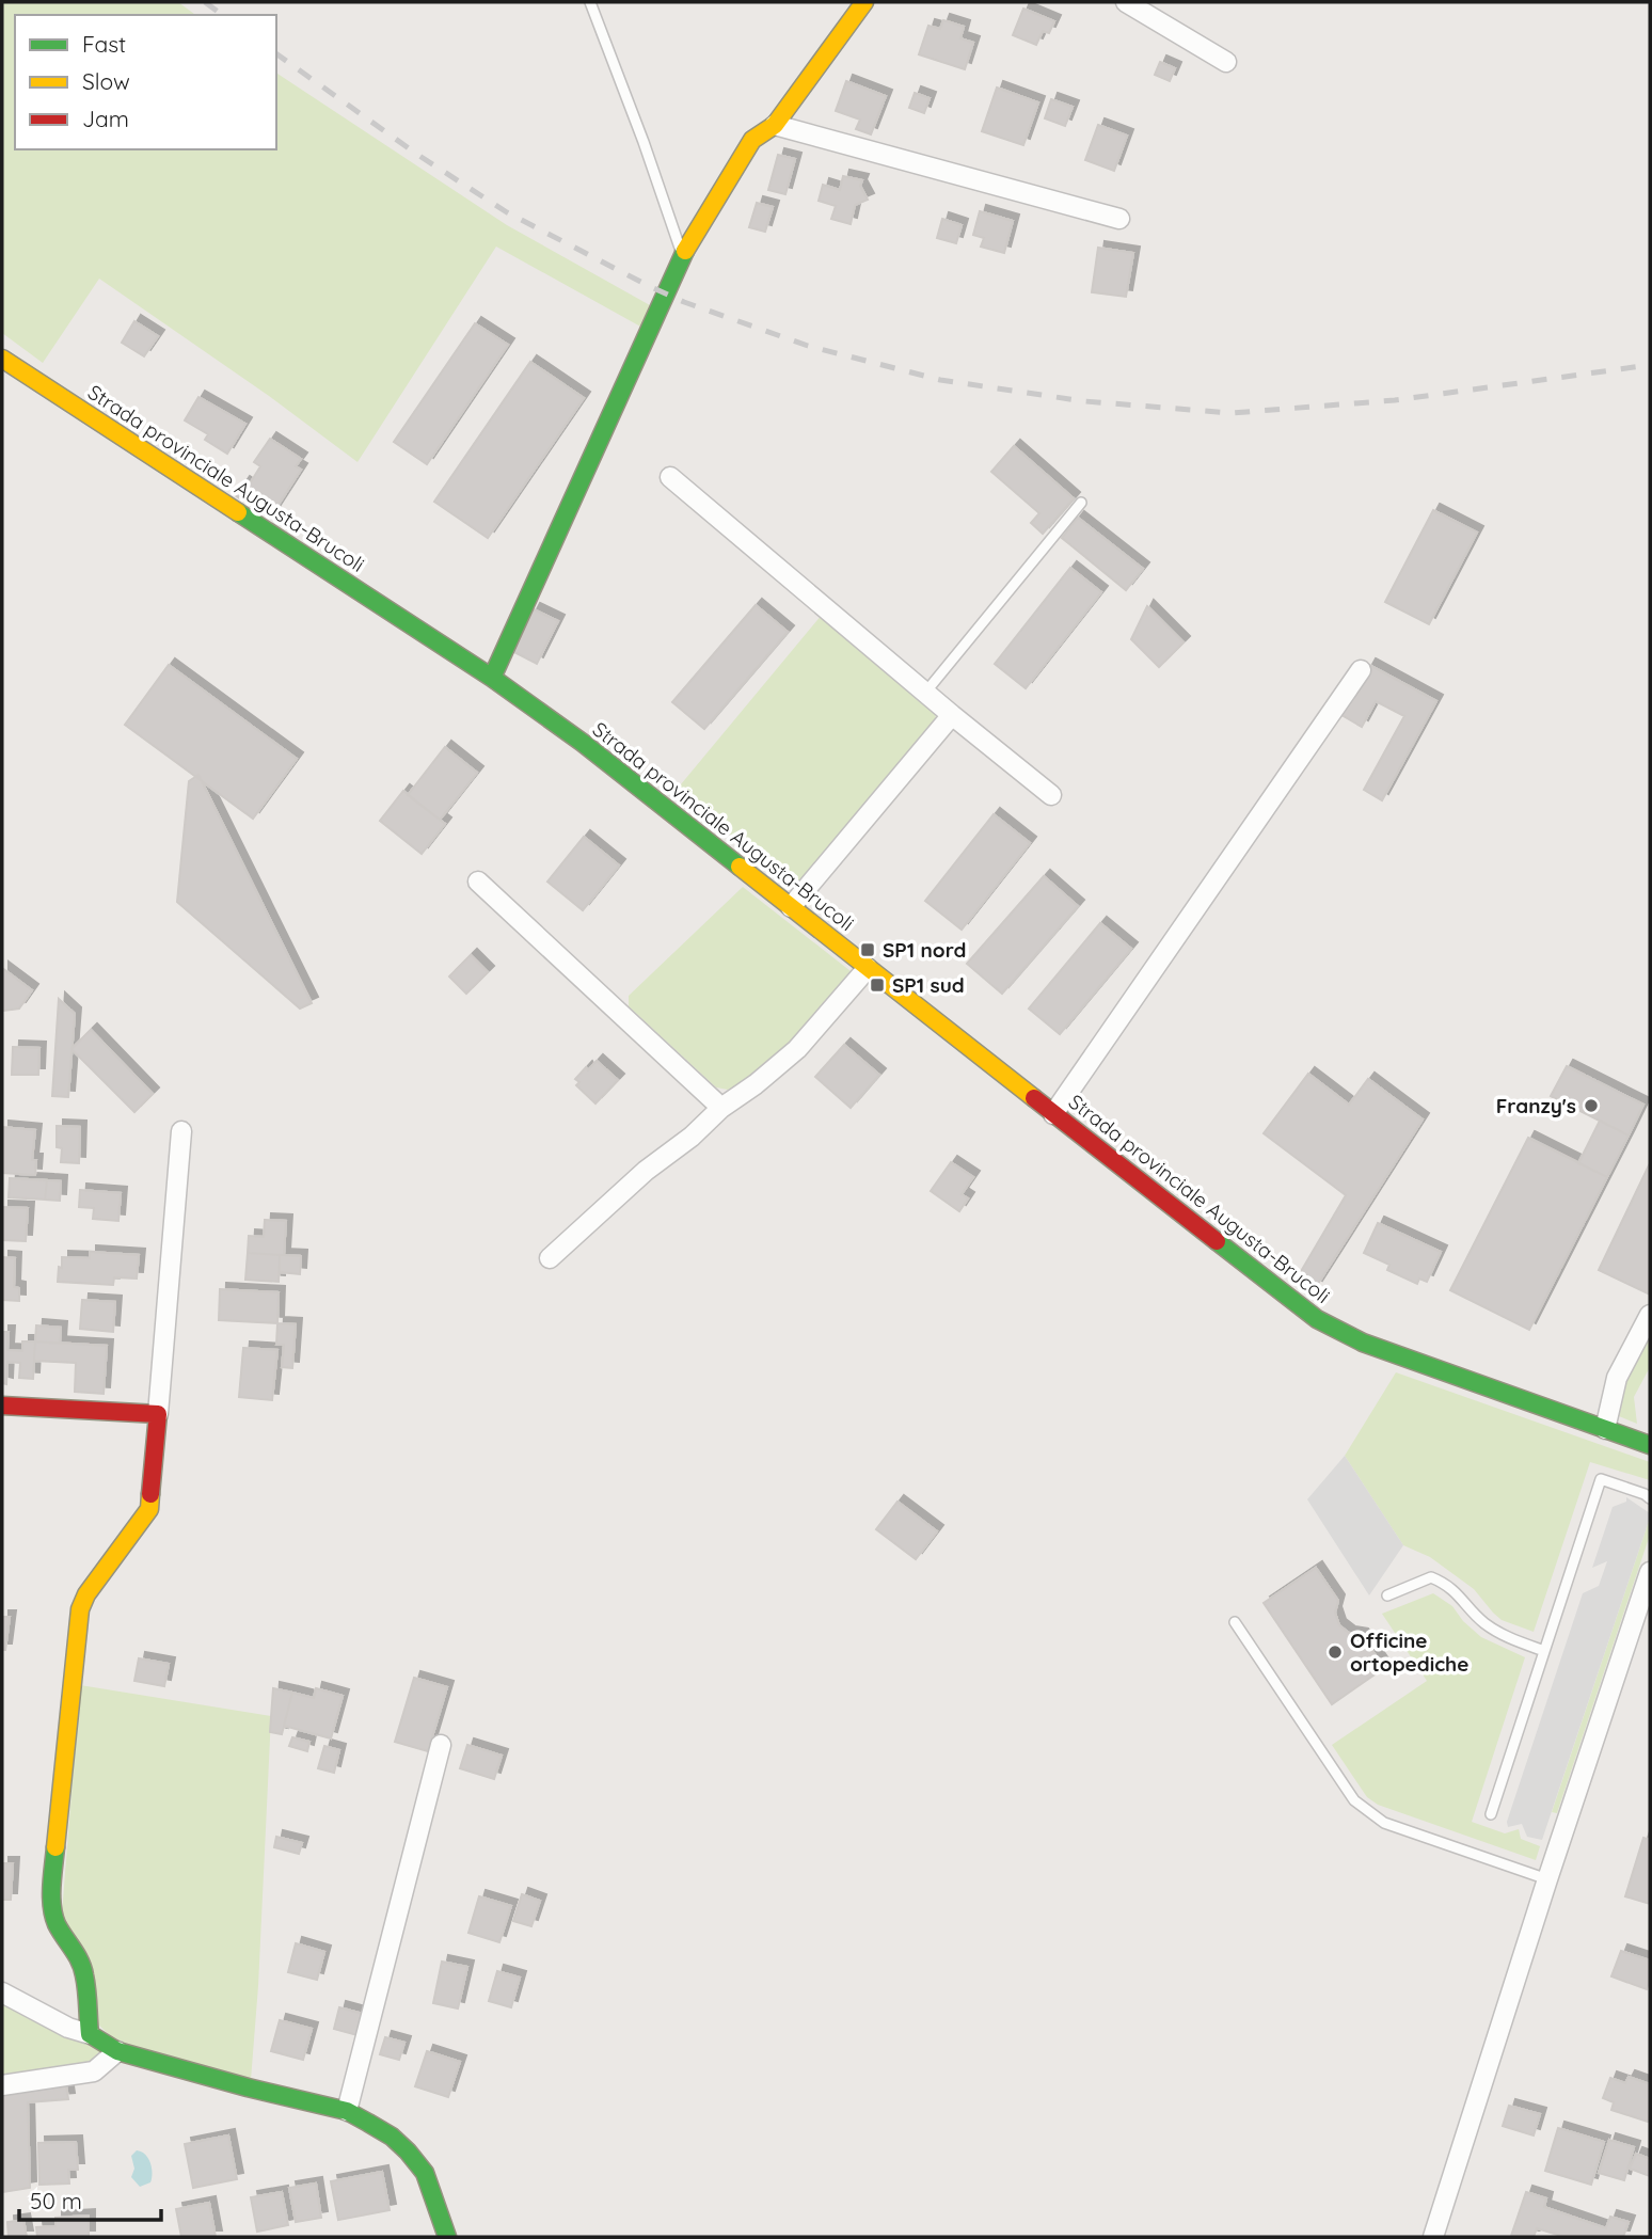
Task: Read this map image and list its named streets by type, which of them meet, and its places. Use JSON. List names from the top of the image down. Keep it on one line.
{"streets":{"street":["Strada provinciale Augusta-Brucoli"]},"places":{"transit":["SP1 nord","SP1 sud"],"other":["Franzy's","Officine ortopediche"]},"legend":["Fast","Slow","Jam"],"scale_bar":"50 m"}
